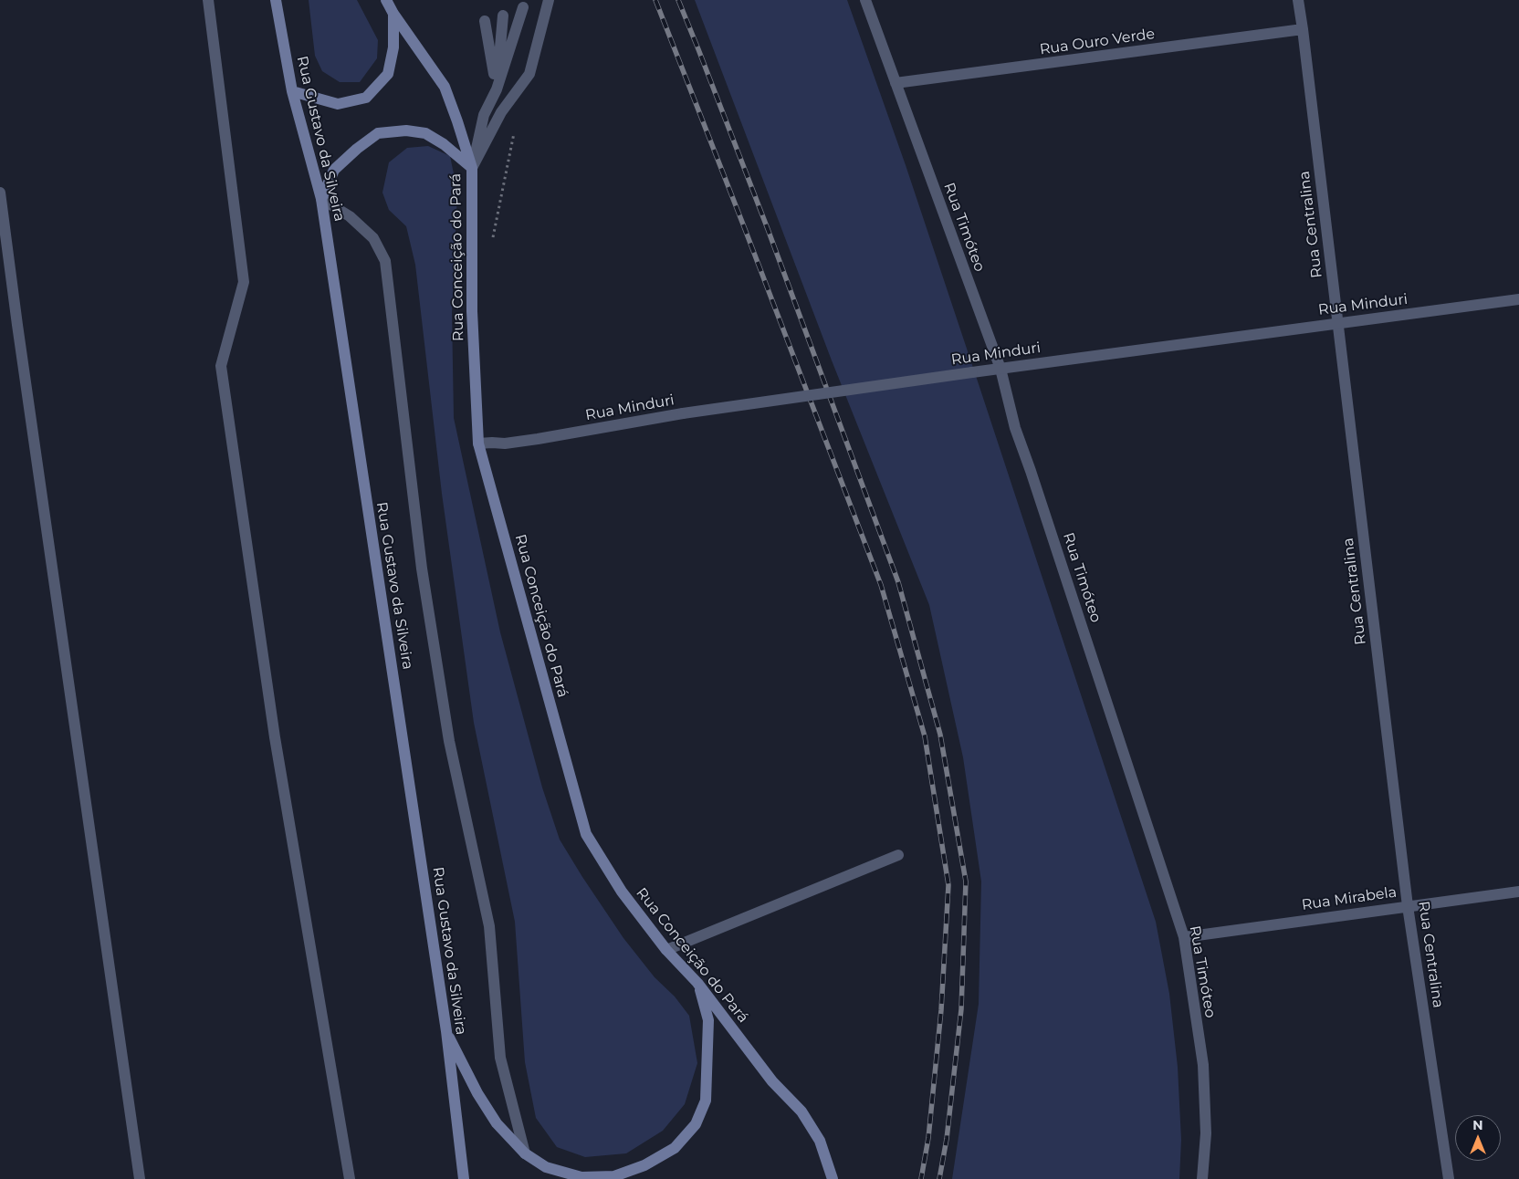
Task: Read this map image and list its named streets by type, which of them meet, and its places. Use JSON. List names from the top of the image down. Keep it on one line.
{"streets":{"main road":["Rua Gustavo da Silveira","Rua Conceição do Pará"],"street":["Rua Ouro Verde","Rua Centralina","Rua Timóteo","Rua Minduri","Rua Mirabela"]},"crossings":[["Rua Ouro Verde","Rua Centralina"],["Rua Ouro Verde","Rua Timóteo"],["Rua Centralina","Rua Minduri"],["Rua Centralina","Rua Mirabela"],["Rua Timóteo","Rua Minduri"],["Rua Timóteo","Rua Mirabela"],["Rua Conceição do Pará","Rua Minduri"]],"north":"top"}
